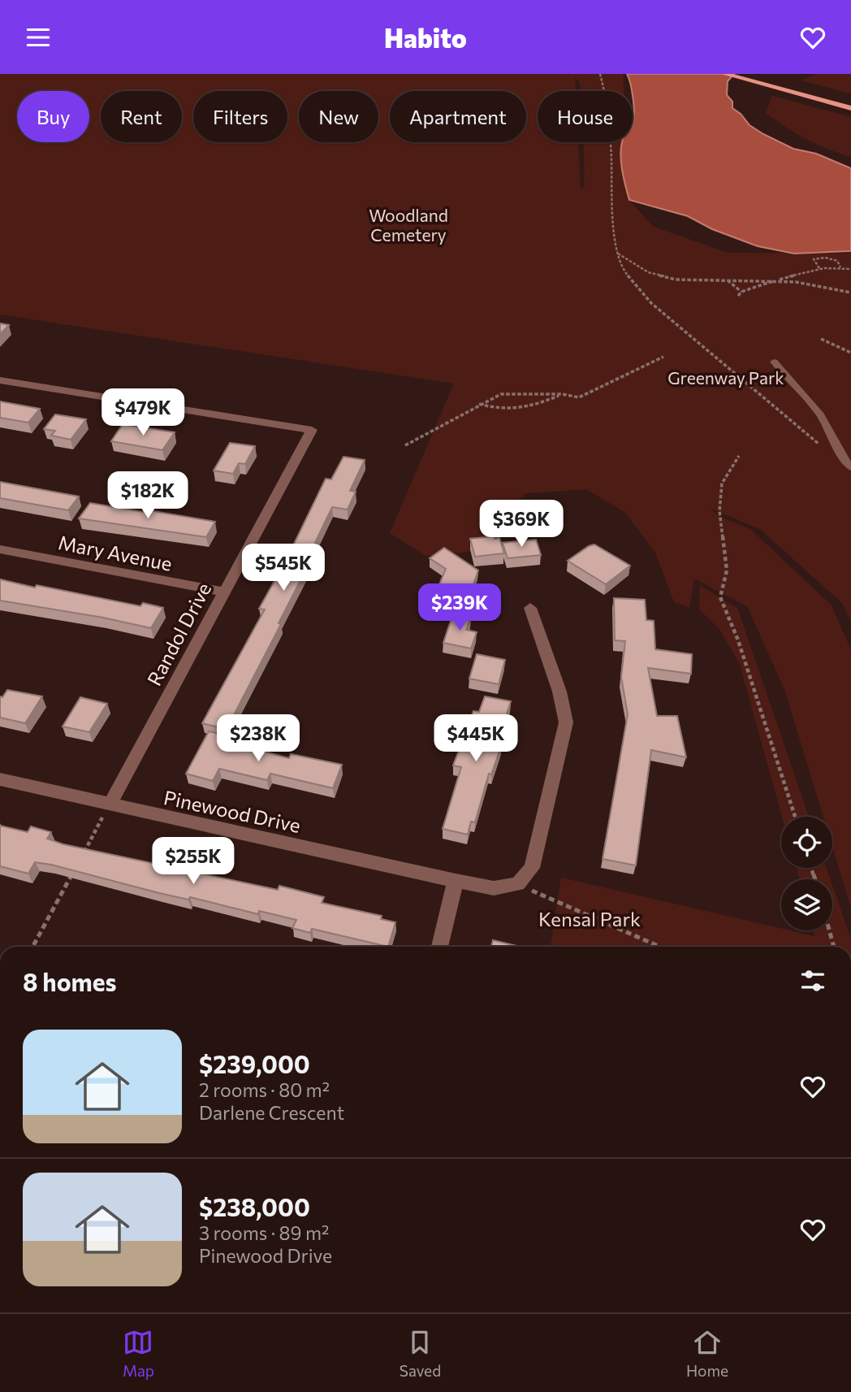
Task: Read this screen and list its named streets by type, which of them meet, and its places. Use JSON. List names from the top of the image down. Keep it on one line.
{"streets":{"street":["Mary Avenue","Randol Drive","Pinewood Drive"]},"crossings":[["Mary Avenue","Randol Drive"],["Randol Drive","Pinewood Drive"]],"parks":["Woodland Cemetery","Greenway Park","Kensal Park"],"page":{"header":"Habito","chip":["Buy","Rent","Filters","New","Apartment","House"],"price":["$479K","$182K","$369K","$545K","$239K","$238K","$445K","$255K"],"heading":"8 homes","list":[{"name":"$239,000","note":"2 rooms · 80 m² · Darlene Crescent"},{"name":"$238,000","note":"3 rooms · 89 m² · Pinewood Drive"}],"tabs":["Map","Saved","Home"]}}
